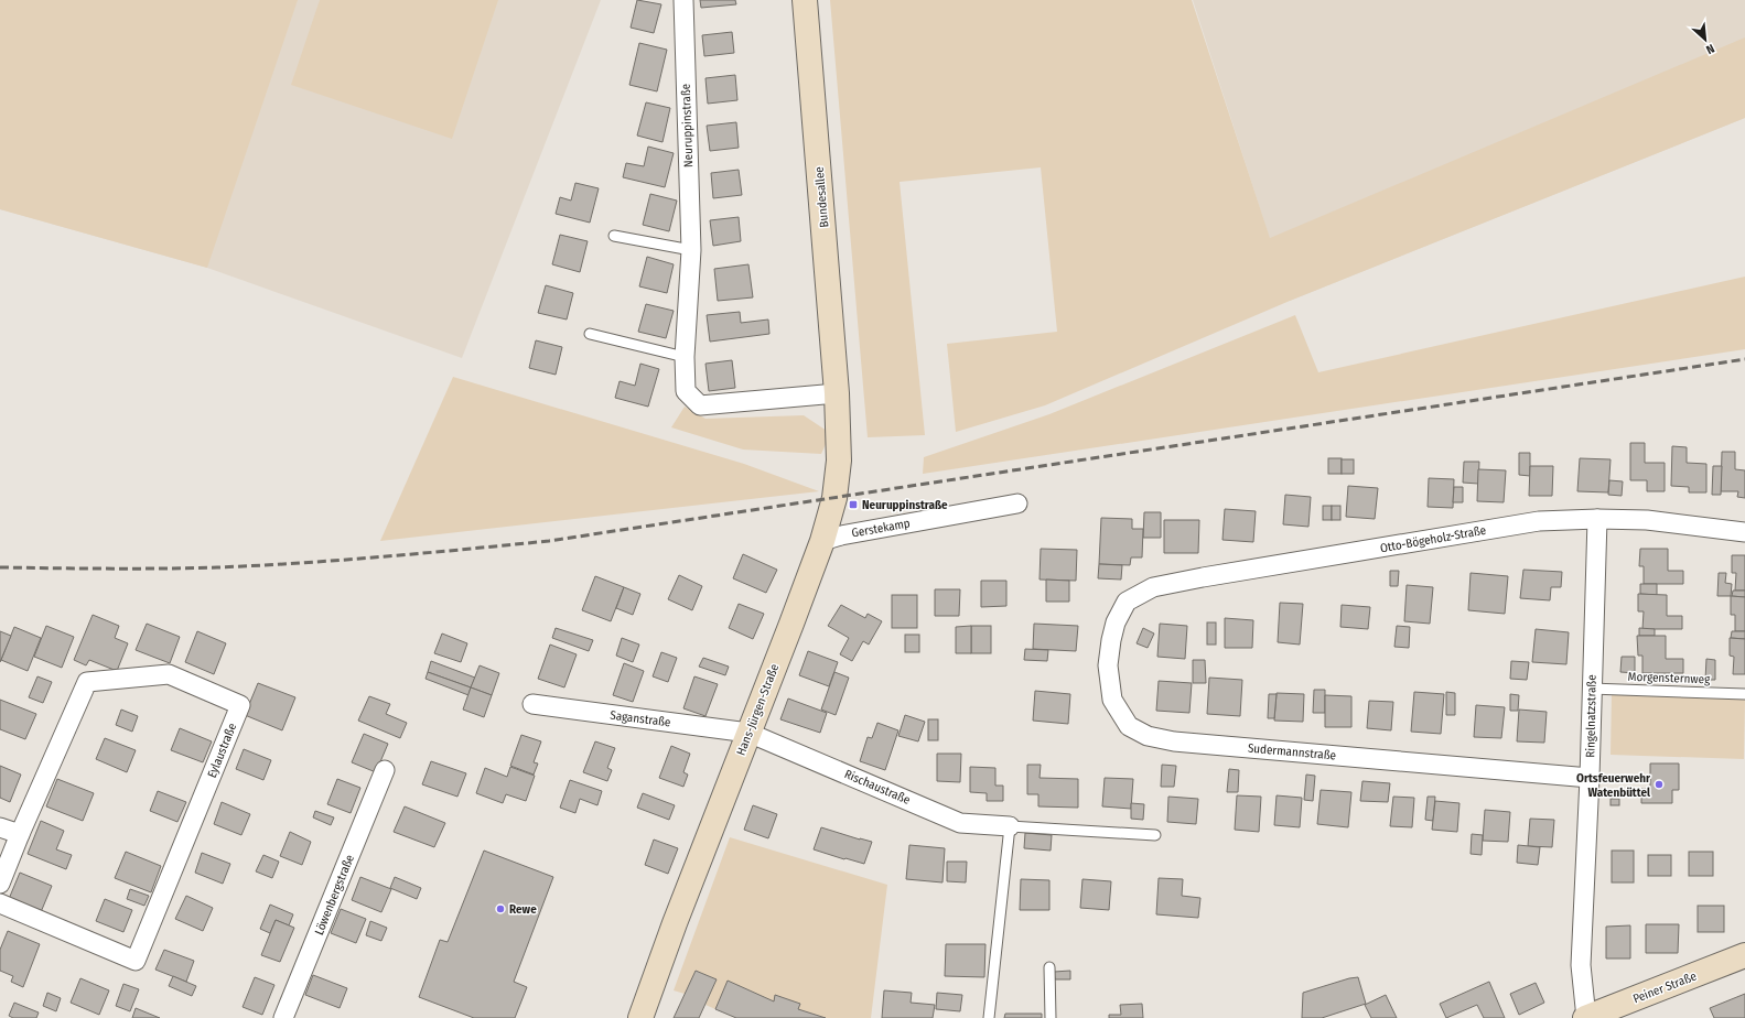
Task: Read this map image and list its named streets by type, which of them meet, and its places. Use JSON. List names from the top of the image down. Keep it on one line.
{"streets":{"main road":["Bundesallee","Hans-Jürgen-Straße","Peiner Straße"],"street":["Neuruppinstraße","Gerstekamp","Otto-Bögeholz-Straße","Ringelnatzstraße","Saganstraße","Eylaustraße","Sudermannstraße","Rischaustraße","Löwenbergstraße"],"lane":["Morgensternweg"]},"crossings":[["Neuruppinstraße","Bundesallee"],["Neuruppinstraße","Hans-Jürgen-Straße"],["Bundesallee","Hans-Jürgen-Straße"],["Gerstekamp","Hans-Jürgen-Straße"],["Otto-Bögeholz-Straße","Ringelnatzstraße"],["Otto-Bögeholz-Straße","Sudermannstraße"],["Morgensternweg","Ringelnatzstraße"],["Hans-Jürgen-Straße","Saganstraße"],["Hans-Jürgen-Straße","Rischaustraße"],["Ringelnatzstraße","Sudermannstraße"],["Ringelnatzstraße","Peiner Straße"],["Saganstraße","Rischaustraße"]],"places":{"transit":["Neuruppinstraße"],"other":["Ortsfeuerwehr Watenbüttel","Rewe"]},"north":"bottom right"}
